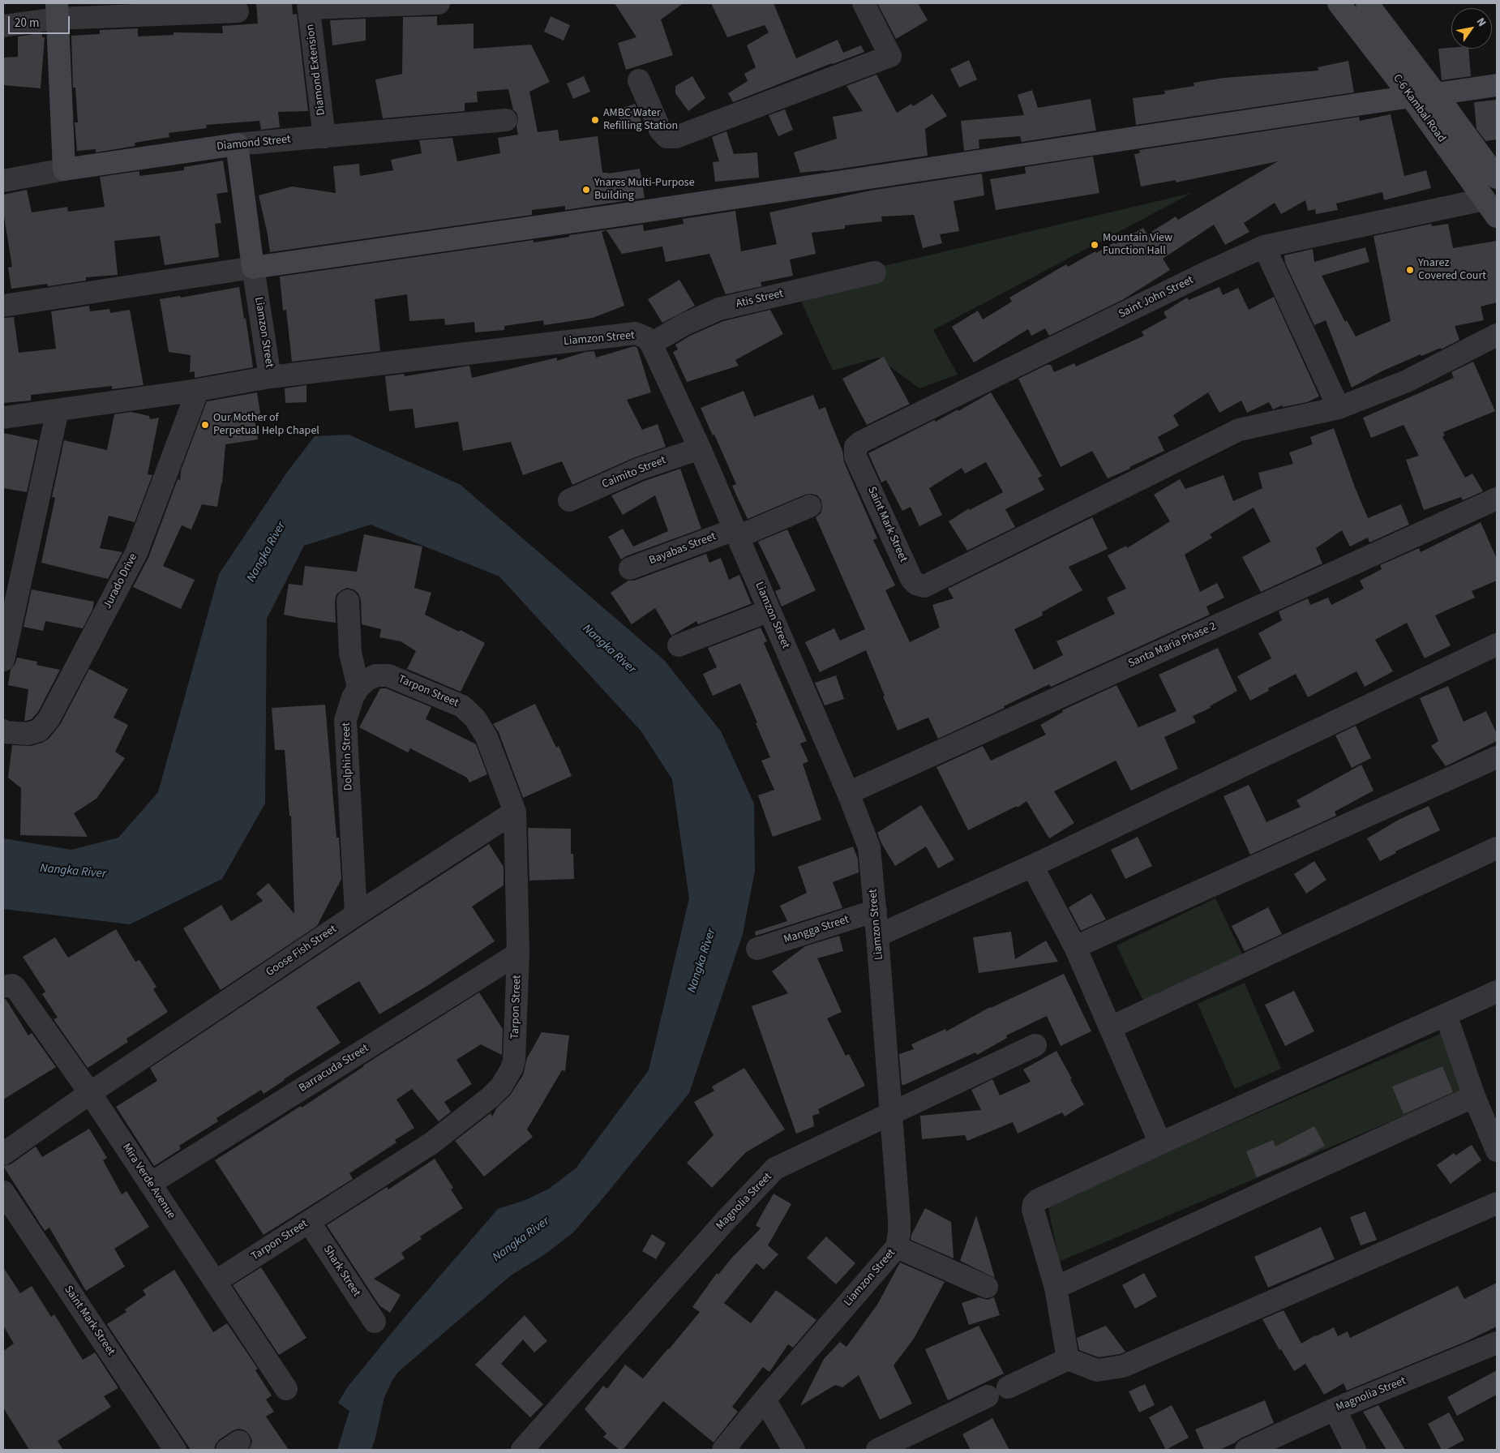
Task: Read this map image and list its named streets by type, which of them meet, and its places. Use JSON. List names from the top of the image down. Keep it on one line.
{"streets":{"street":["Diamond Extension","C-6 Kambal Road","Diamond Street","Saint John Street","Atis Street","Liamzon Street","Caimito Street","Saint Mark Street","Bayabas Street","Jurado Drive","Santa Maria Phase 2","Tarpon Street","Dolphin Street","Mangga Street","Goose Fish Street","Barracuda Street","Mira Verde Avenue","Magnolia Street","Shark Street"]},"crossings":[["Diamond Extension","Diamond Street"],["C-6 Kambal Road","Saint John Street"],["Diamond Street","Liamzon Street"],["Saint John Street","Saint Mark Street"],["Atis Street","Liamzon Street"],["Liamzon Street","Caimito Street"],["Liamzon Street","Bayabas Street"],["Liamzon Street","Santa Maria Phase 2"],["Liamzon Street","Mangga Street"],["Liamzon Street","Magnolia Street"],["Tarpon Street","Dolphin Street"],["Tarpon Street","Goose Fish Street"],["Tarpon Street","Barracuda Street"],["Tarpon Street","Mira Verde Avenue"],["Tarpon Street","Shark Street"],["Dolphin Street","Goose Fish Street"],["Goose Fish Street","Mira Verde Avenue"],["Barracuda Street","Mira Verde Avenue"]],"water":["Nangka River"],"places":["AMBC Water Refilling Station","Ynares Multi-Purpose Building","Mountain View Function Hall","Ynarez Covered Court","Our Mother of Perpetual Help Chapel"],"scale_bar":"20 m","north":"top right"}
